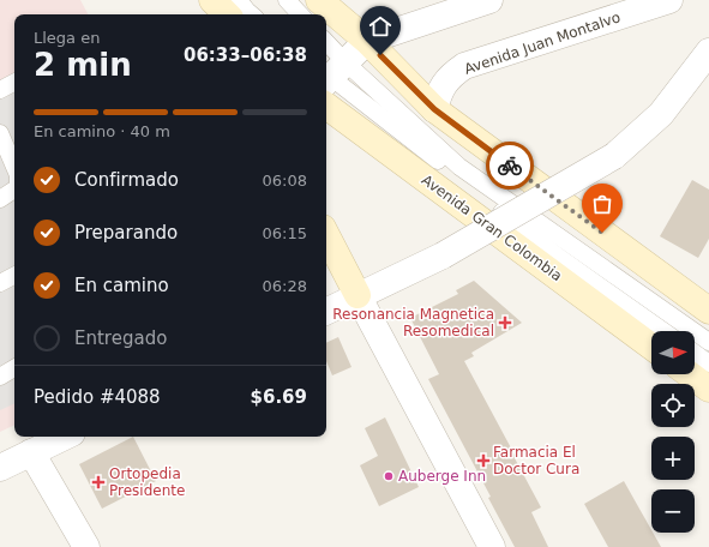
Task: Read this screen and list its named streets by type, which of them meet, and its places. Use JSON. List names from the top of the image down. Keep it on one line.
{"streets":{"main road":["Avenida Gran Colombia"],"street":["Avenida Juan Montalvo"]},"places":{"health":["Resonancia Magnetica Resomedical","Farmacia El Doctor Cura","Ortopedia Presidente"],"other":["Auberge Inn"]},"north":"right","page":{"heading":["2 min","Llega en","06:33–06:38"],"panel":["Pedido #4088","$6.69"],"bar":"En camino · 40 m","list":[["Confirmado","06:08"],["Preparando","06:15"],["En camino","06:28"],"Entregado"],"map_buttons":["+","−"]}}
